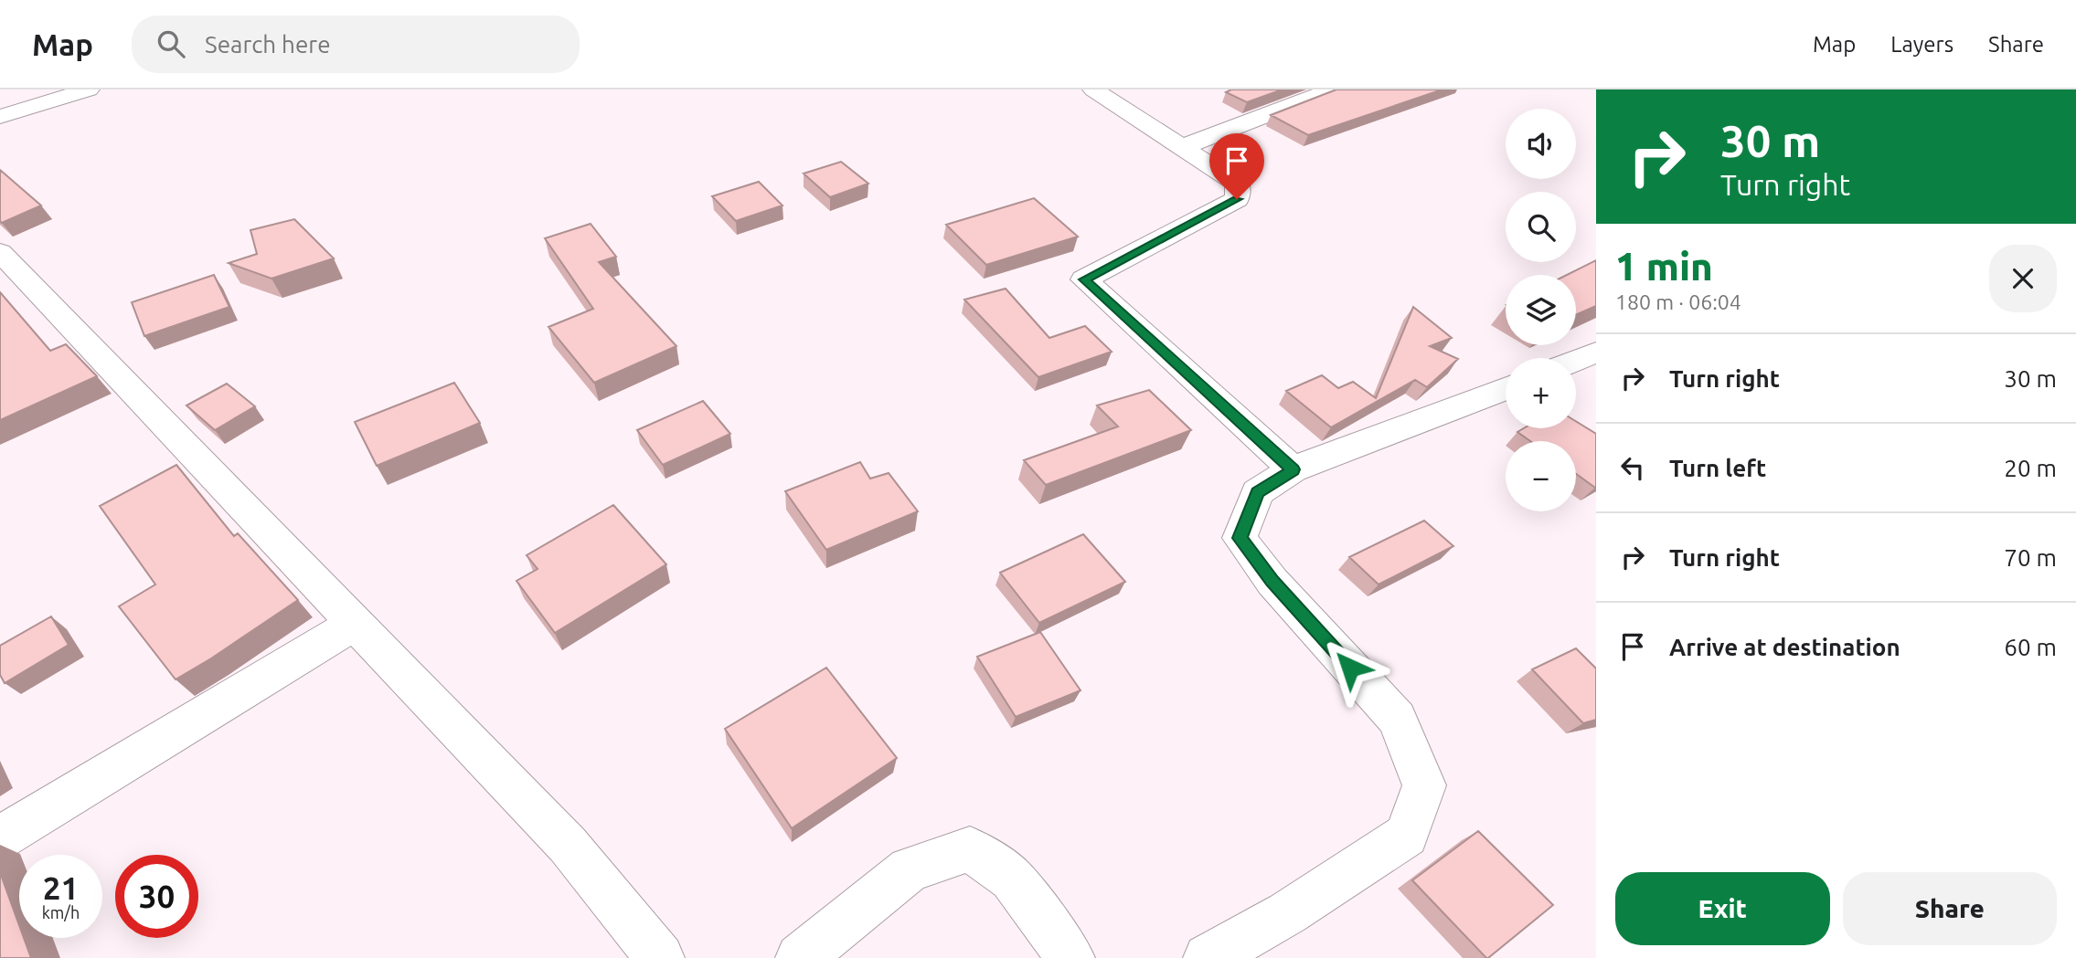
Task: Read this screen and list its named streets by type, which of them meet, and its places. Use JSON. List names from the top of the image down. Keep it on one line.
{"page":{"header":"Map","search":"Search here","nav":["Map","Layers","Share"],"turn":["30 m","Turn right"],"map_buttons":["+","−"],"heading":["1 min","180 m · 06:04"],"list":[{"name":"Turn right","value":"30 m"},{"name":"Turn left","value":"20 m"},{"name":"Turn right","value":"70 m"},{"name":"Arrive at destination","value":"60 m"}],"speed":"21 km/h","limit":"30","buttons":["Exit","Share"]}}
